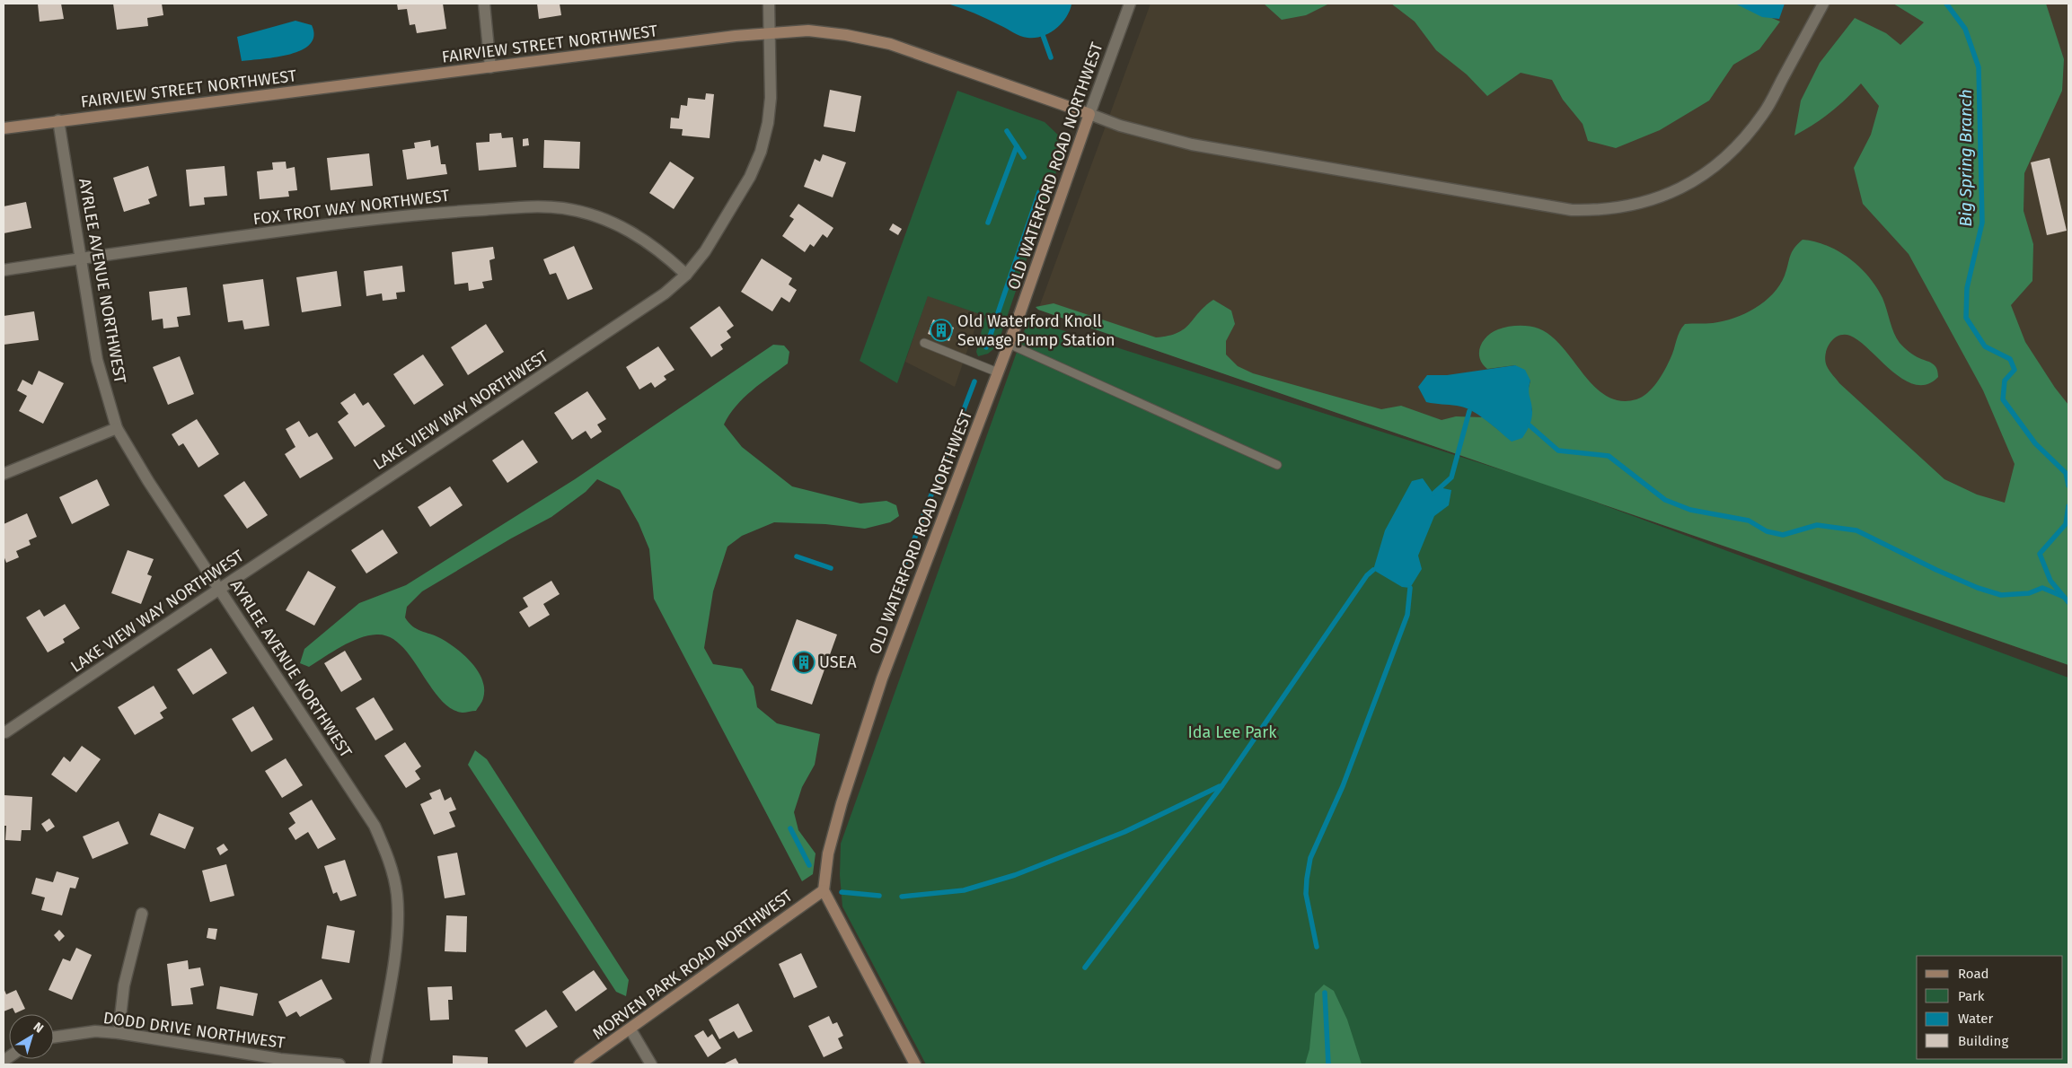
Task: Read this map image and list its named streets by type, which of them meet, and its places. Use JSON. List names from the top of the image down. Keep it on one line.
{"streets":{"street":["FAIRVIEW STREET NORTHWEST","OLD WATERFORD ROAD NORTHWEST","FOX TROT WAY NORTHWEST","AYRLEE AVENUE NORTHWEST","LAKE VIEW WAY NORTHWEST","MORVEN PARK ROAD NORTHWEST","DODD DRIVE NORTHWEST"]},"crossings":[["FAIRVIEW STREET NORTHWEST","OLD WATERFORD ROAD NORTHWEST"],["FAIRVIEW STREET NORTHWEST","AYRLEE AVENUE NORTHWEST"],["FAIRVIEW STREET NORTHWEST","LAKE VIEW WAY NORTHWEST"],["OLD WATERFORD ROAD NORTHWEST","MORVEN PARK ROAD NORTHWEST"],["FOX TROT WAY NORTHWEST","AYRLEE AVENUE NORTHWEST"],["FOX TROT WAY NORTHWEST","LAKE VIEW WAY NORTHWEST"],["AYRLEE AVENUE NORTHWEST","LAKE VIEW WAY NORTHWEST"]],"water":["Big Spring Branch"],"parks":["Ida Lee Park"],"places":{"building":["Old Waterford Knoll Sewage Pump Station","USEA"]},"legend":["Road","Park","Water","Building"],"north":"top right"}
